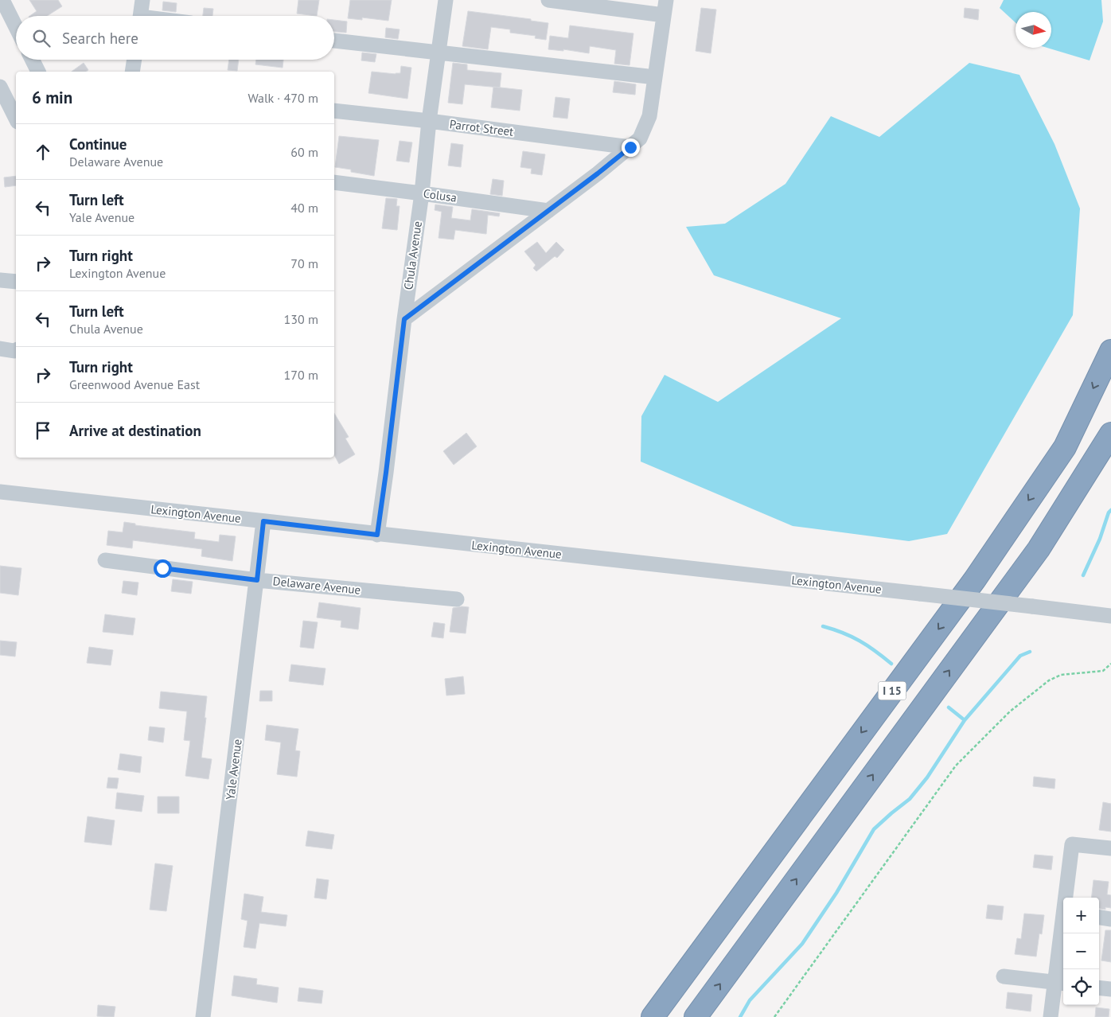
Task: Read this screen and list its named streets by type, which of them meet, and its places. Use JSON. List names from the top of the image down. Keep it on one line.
{"streets":{"highway":["I 15"],"street":["Parrot Street","Colusa","Chula Avenue","Lexington Avenue","Delaware Avenue","Yale Avenue"]},"crossings":[["Parrot Street","Chula Avenue"],["Colusa","Chula Avenue"],["Chula Avenue","Lexington Avenue"],["Lexington Avenue","Yale Avenue"],["Delaware Avenue","Yale Avenue"]],"north":"right","page":{"search":"Search here","heading":["6 min","Walk · 470 m"],"list":[["Continue","Delaware Avenue","60 m"],["Turn left","Yale Avenue","40 m"],["Turn right","Lexington Avenue","70 m"],["Turn left","Chula Avenue","130 m"],["Turn right","Greenwood Avenue East","170 m"],"Arrive at destination"],"map_buttons":["+","−"]}}
